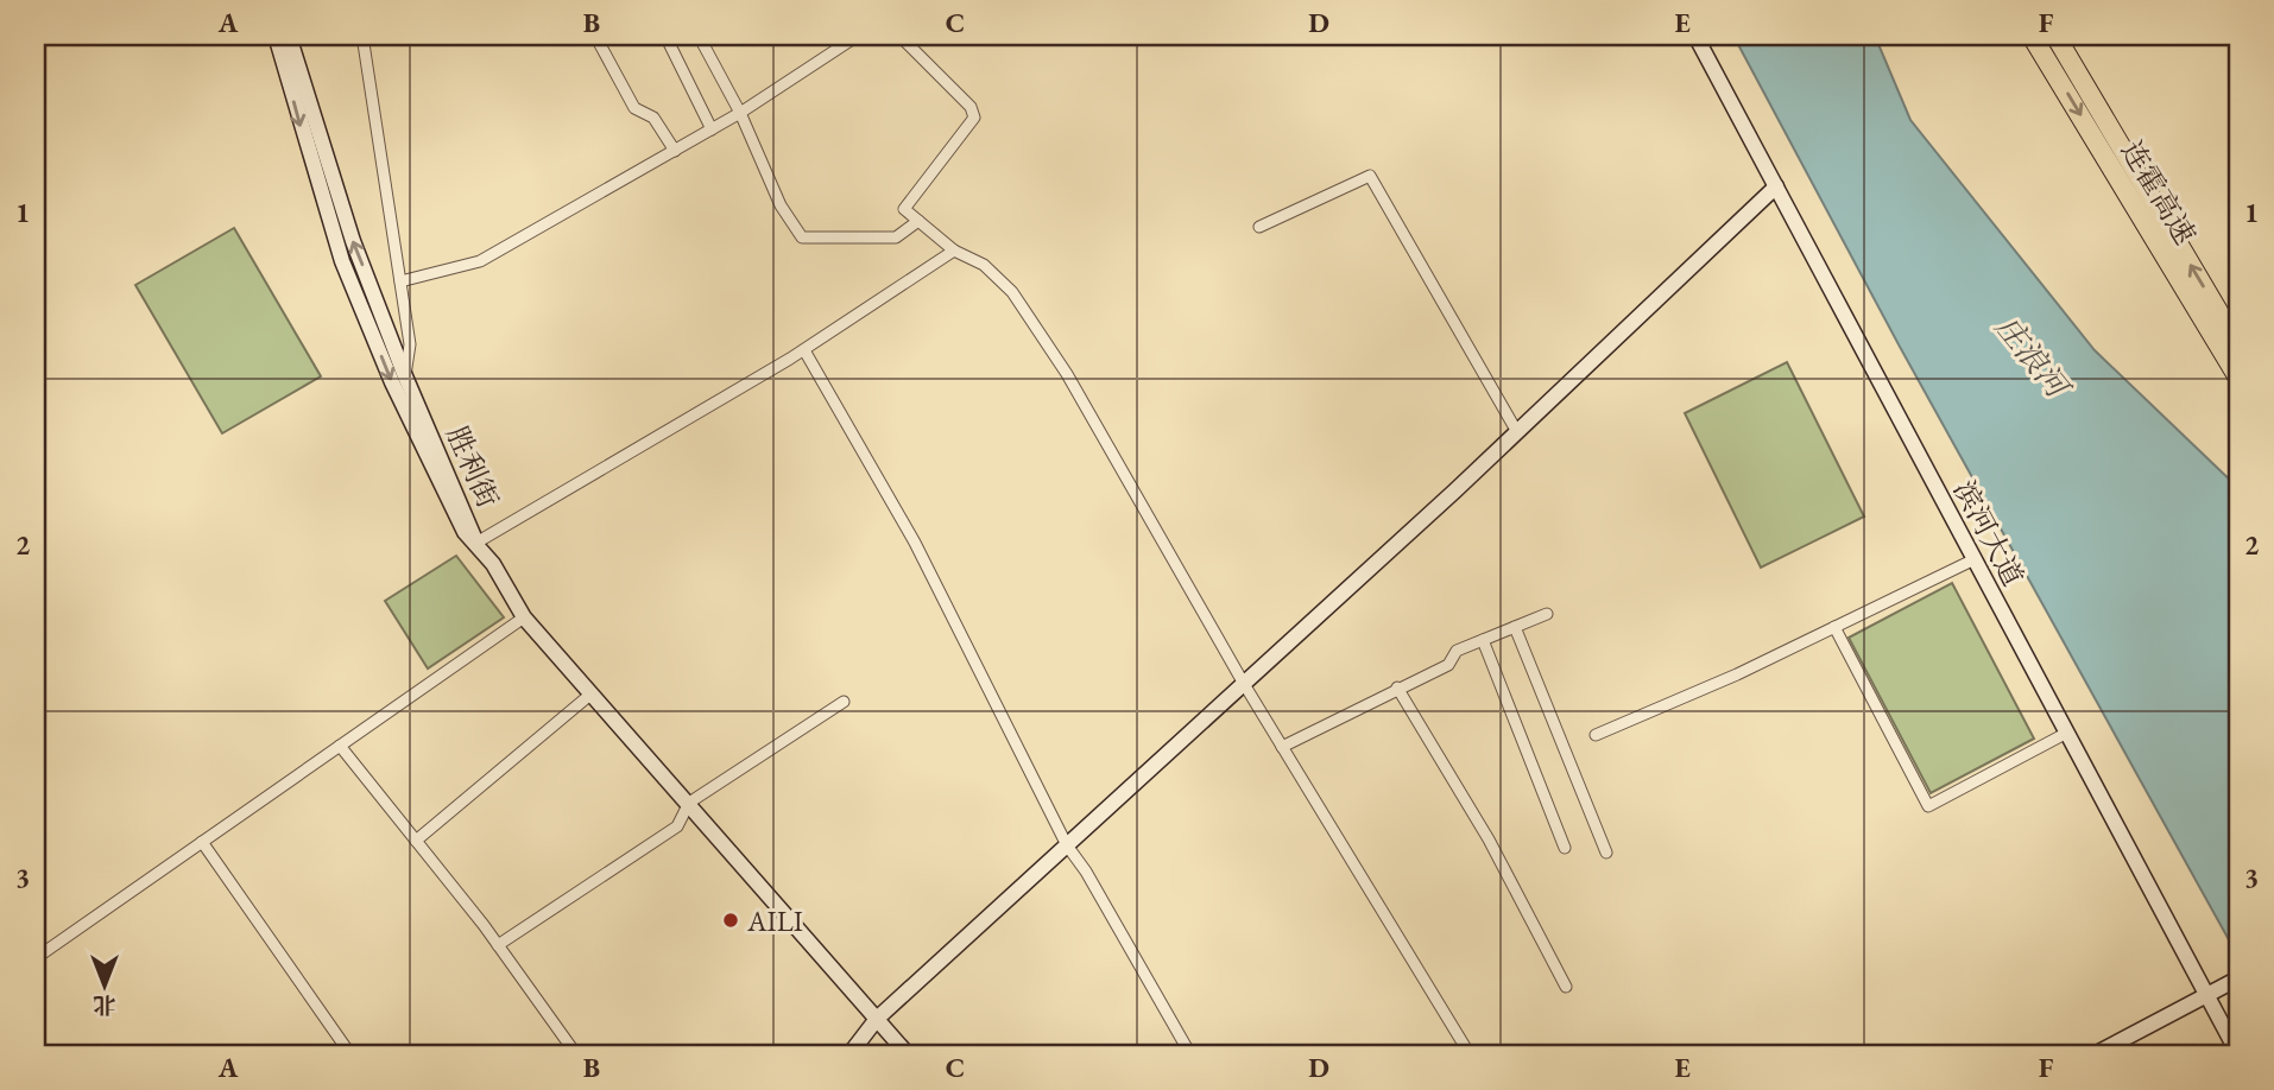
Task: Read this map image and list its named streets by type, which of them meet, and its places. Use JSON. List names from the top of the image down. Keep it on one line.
{"streets":{"highway":["连霍高速"],"street":["胜利街","滨河大道"]},"water":["庄浪河"],"places":["AILI"],"north":"bottom","grid":{"columns":["A","B","C","D","E","F"],"rows":["1","2","3"]}}
